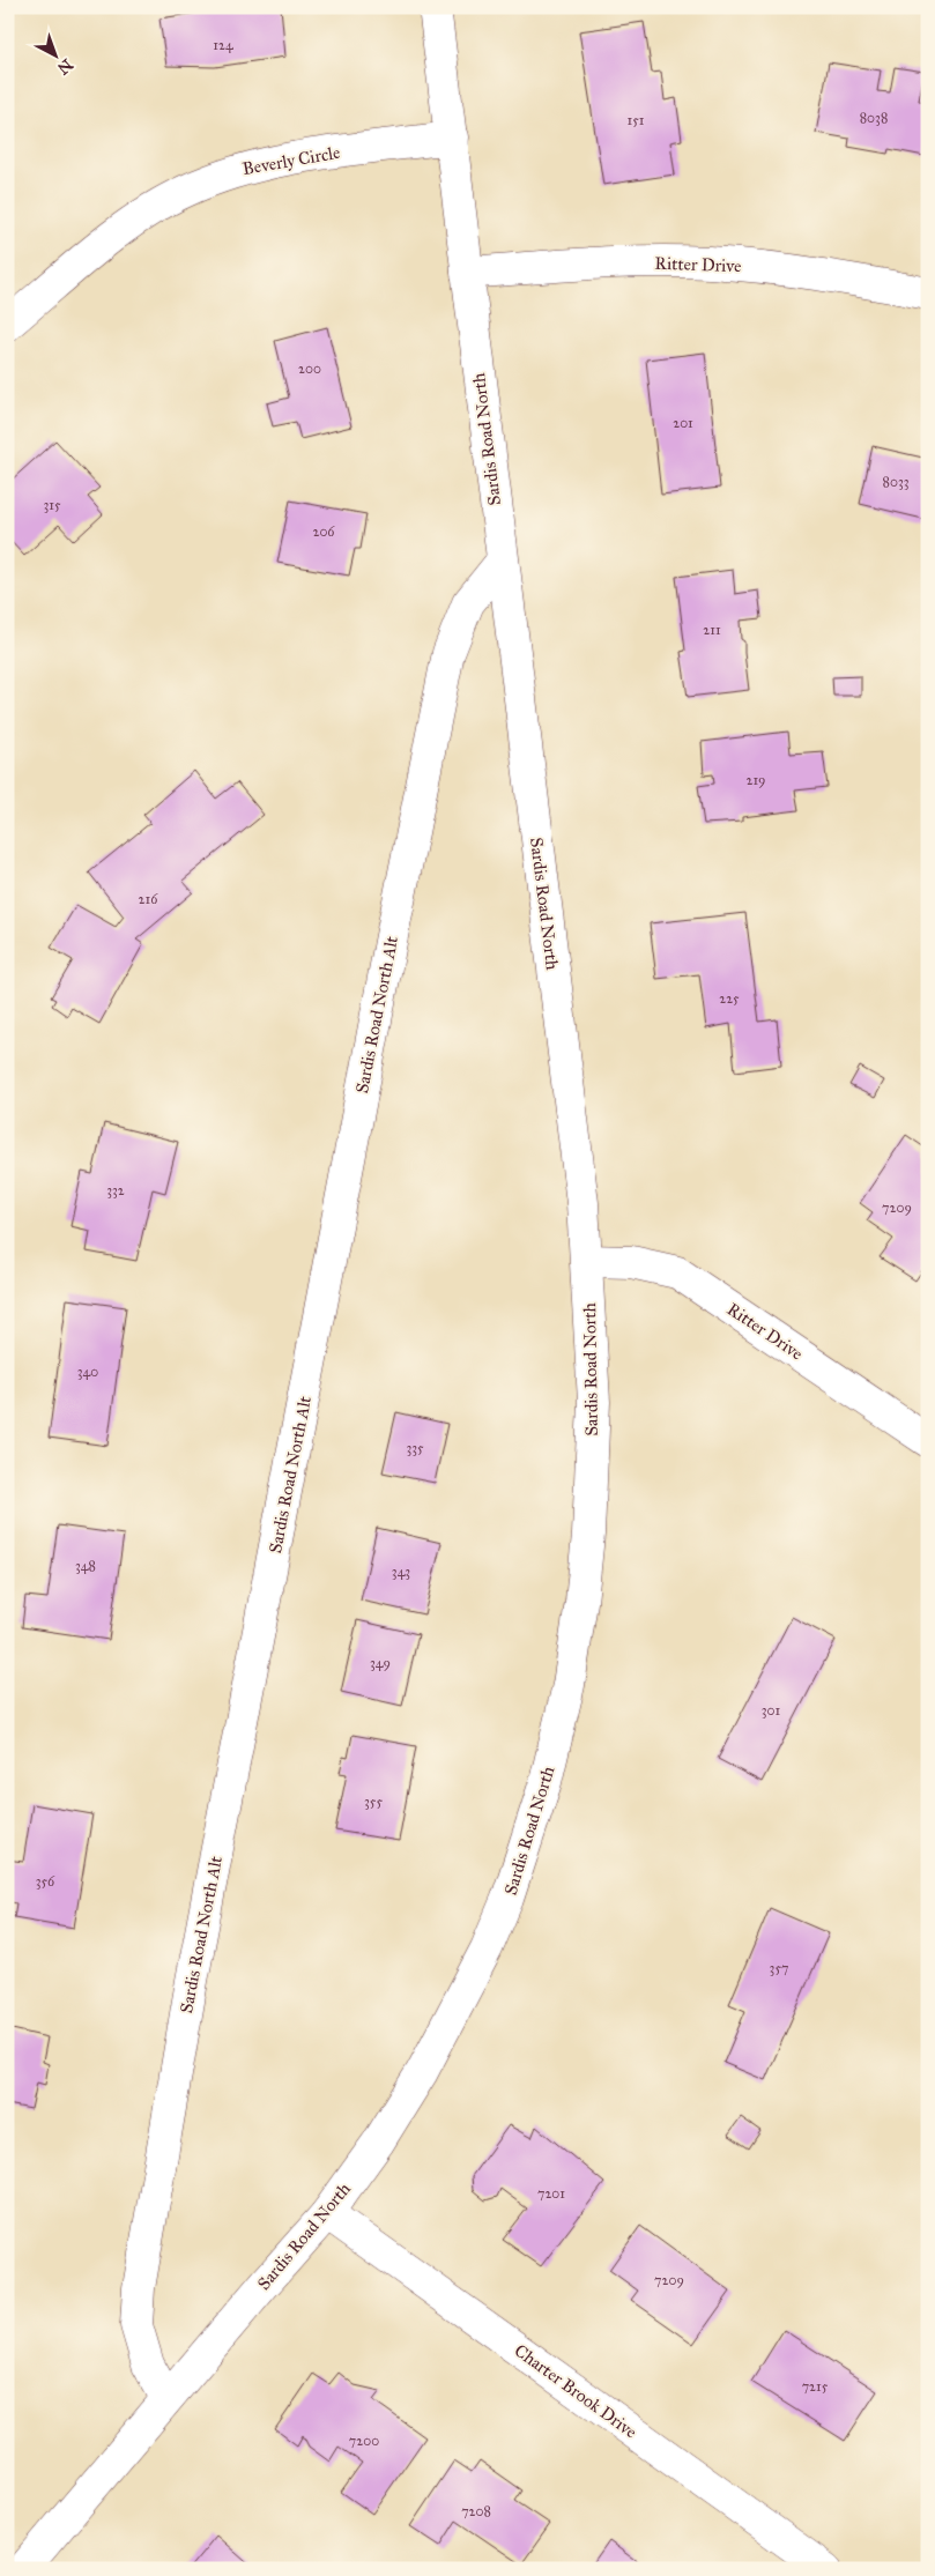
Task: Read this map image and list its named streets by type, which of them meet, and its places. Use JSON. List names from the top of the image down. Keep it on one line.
{"streets":{"street":["Beverly Circle","Ritter Drive","Sardis Road North","Sardis Road North Alt","Charter Brook Drive"]},"crossings":[["Beverly Circle","Sardis Road North"],["Ritter Drive","Sardis Road North"],["Sardis Road North","Sardis Road North Alt"],["Sardis Road North","Charter Brook Drive"]],"house_numbers":["124","8038","151","200","201","8033","315","206","211","219","216","225","332","7209","340","335","348","343","349","301","355","356","357","7201","7209","7215","7200","7208"],"north":"bottom right"}
